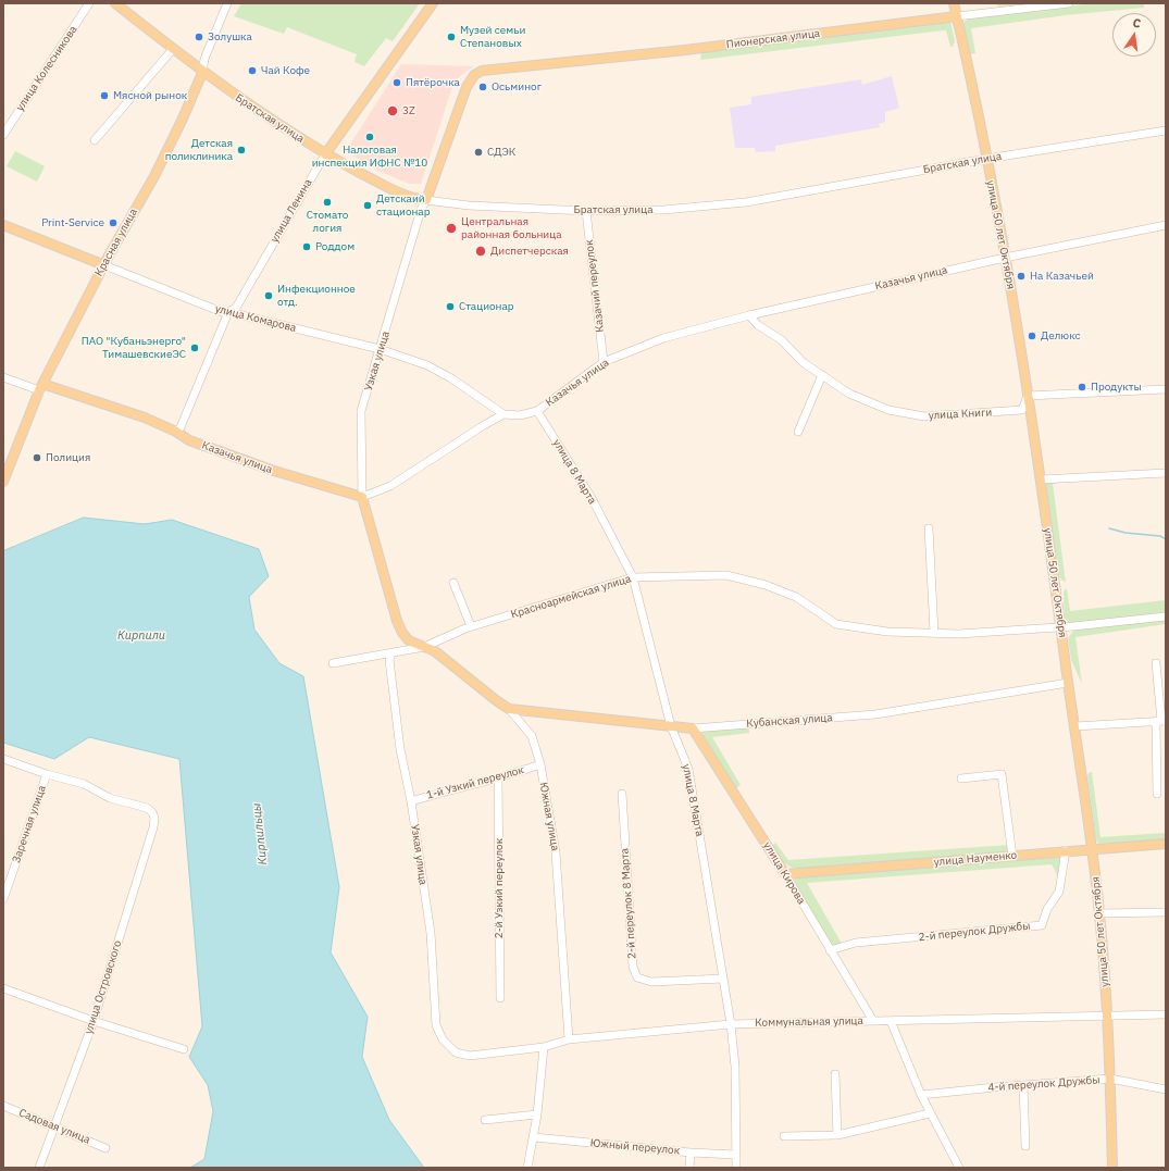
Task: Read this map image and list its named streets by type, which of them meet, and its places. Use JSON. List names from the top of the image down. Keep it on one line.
{"streets":{"main road":["Пионерская улица","Братская улица","улица Ленина","улица 50 лет Октября","Красная улица","Казачья улица","улица Комарова","Узкая улица","Кубанская улица","Южная улица","улица Науменко","улица Кирова"],"street":["улица Колесникова","Казачий переулок","улица Книги","улица 8 Марта","Красноармейская улица","1-й Узкий переулок","Заречная улица","2-й Узкий переулок","2-й переулок 8 Марта","2-й переулок Дружбы","улица Островского","Коммунальная улица","4-й переулок Дружбы","Садовая улица","Южный переулок"]},"crossings":[["Пионерская улица","улица 50 лет Октября"],["Пионерская улица","Узкая улица"],["Братская улица","улица Ленина"],["Братская улица","улица 50 лет Октября"],["Братская улица","Красная улица"],["Братская улица","Казачий переулок"],["Братская улица","Узкая улица"],["улица Ленина","Казачья улица"],["улица Ленина","улица Комарова"],["улица 50 лет Октября","Казачья улица"],["улица 50 лет Октября","улица Книги"],["улица 50 лет Октября","Красноармейская улица"],["улица 50 лет Октября","Кубанская улица"],["улица 50 лет Октября","улица Науменко"],["улица 50 лет Октября","Коммунальная улица"],["улица 50 лет Октября","4-й переулок Дружбы"],["Красная улица","Казачья улица"],["Красная улица","улица Комарова"],["Казачья улица","Казачий переулок"],["Казачья улица","улица Комарова"],["Казачья улица","Узкая улица"],["Казачья улица","улица Книги"],["Казачья улица","улица 8 Марта"],["улица Комарова","Узкая улица"],["Узкая улица","Красноармейская улица"],["Узкая улица","1-й Узкий переулок"],["Узкая улица","Южная улица"],["Узкая улица","Коммунальная улица"],["улица 8 Марта","Красноармейская улица"],["улица 8 Марта","Кубанская улица"],["улица 8 Марта","2-й переулок 8 Марта"],["улица 8 Марта","Коммунальная улица"],["улица 8 Марта","Южный переулок"],["Красноармейская улица","Южная улица"],["Кубанская улица","Южная улица"],["Кубанская улица","улица Кирова"],["1-й Узкий переулок","Южная улица"],["1-й Узкий переулок","2-й Узкий переулок"],["Южная улица","Коммунальная улица"],["Заречная улица","улица Островского"],["улица Науменко","улица Кирова"],["улица Науменко","2-й переулок Дружбы"],["улица Кирова","2-й переулок Дружбы"],["улица Кирова","Коммунальная улица"],["улица Островского","Садовая улица"]],"water":["Кирпили","Кирпильцы"],"places":["Золушка","Музей семьи Степановых","Чай Кофе","Пятёрочка","Осьминог","Мясной рынок","3Z","Налоговая инспекция ИФНС №10","Детская поликлиника","СДЭК","Стомато логия","Детскаий стационар","Print-Service","Центральная районная больница","Роддом","Диспетчерская","На Казачьей","Инфекционное отд.","Стационар","Делюкс","ПАО \"Кубаньэнерго\" ТимашевскиеЭС","Продукты","Полиция"],"north":"top"}
